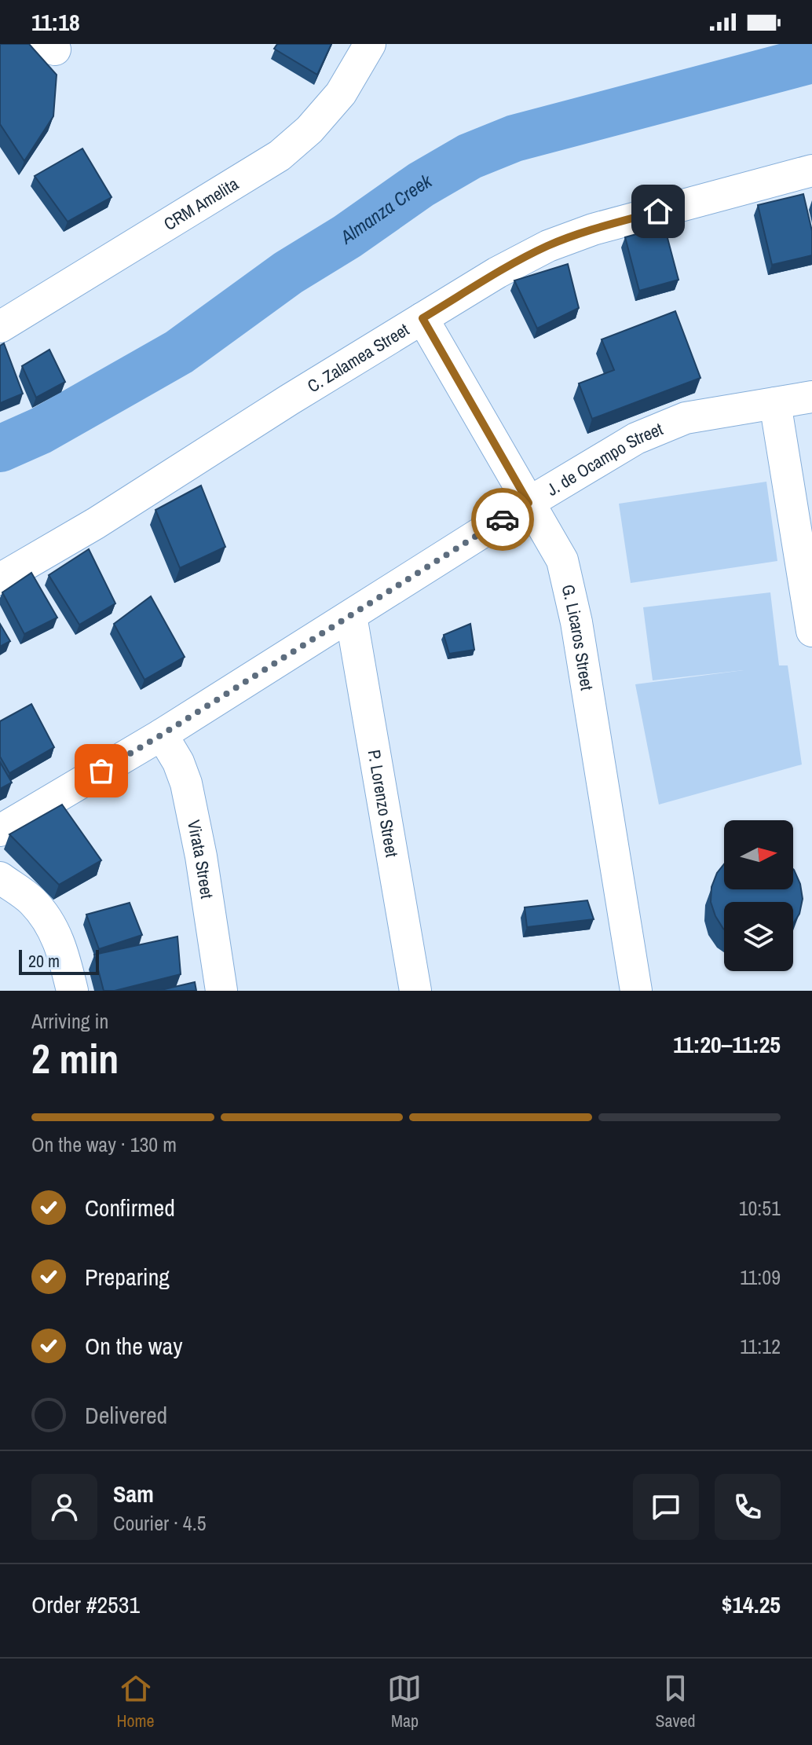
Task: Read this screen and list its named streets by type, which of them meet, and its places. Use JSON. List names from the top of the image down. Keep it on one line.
{"streets":{"street":["CRM Amelita","C. Zalamea Street","J. de Ocampo Street","G. Licaros Street","P. Lorenzo Street","Virata Street"]},"crossings":[["C. Zalamea Street","G. Licaros Street"],["J. de Ocampo Street","G. Licaros Street"],["J. de Ocampo Street","P. Lorenzo Street"],["J. de Ocampo Street","Virata Street"]],"water":["Almanza Creek"],"scale_bar":"20 m","north":"right","page":{"status":"11:18","scale":"20 m","heading":["2 min","Arriving in","11:20–11:25"],"panel":["Sam","Courier · 4.5","Order #2531","$14.25"],"bar":"On the way · 130 m","list":[["Confirmed","10:51"],["Preparing","11:09"],["On the way","11:12"],"Delivered"],"tabs":["Home","Map","Saved"]}}
